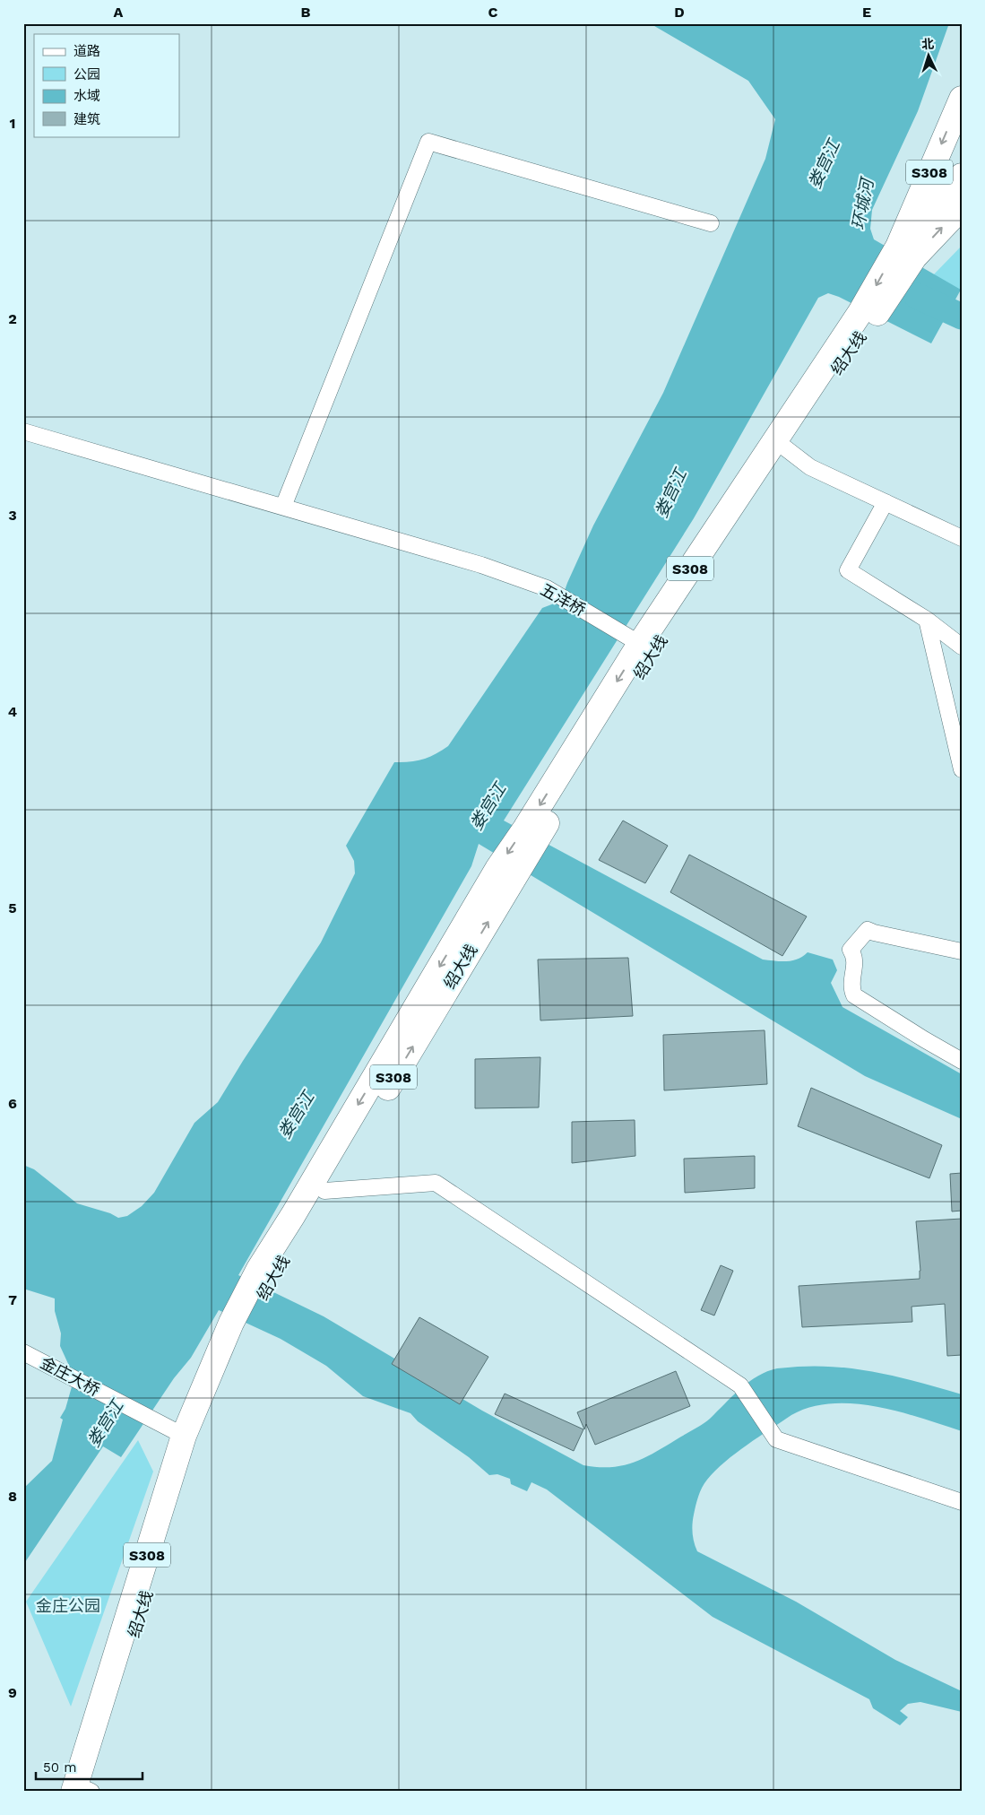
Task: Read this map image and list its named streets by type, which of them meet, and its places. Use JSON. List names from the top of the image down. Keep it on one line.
{"streets":{"main road":["S308","绍大线"],"street":["五洋桥","金庄大桥"]},"crossings":[["S308","绍大线"],["绍大线","五洋桥"],["绍大线","金庄大桥"]],"water":["娄宫江","环城河"],"parks":["金庄公园"],"legend":["道路","公园","水域","建筑"],"scale_bar":"50 m","north":"top","grid":{"columns":["A","B","C","D","E"],"rows":["1","2","3","4","5","6","7","8","9"]}}
